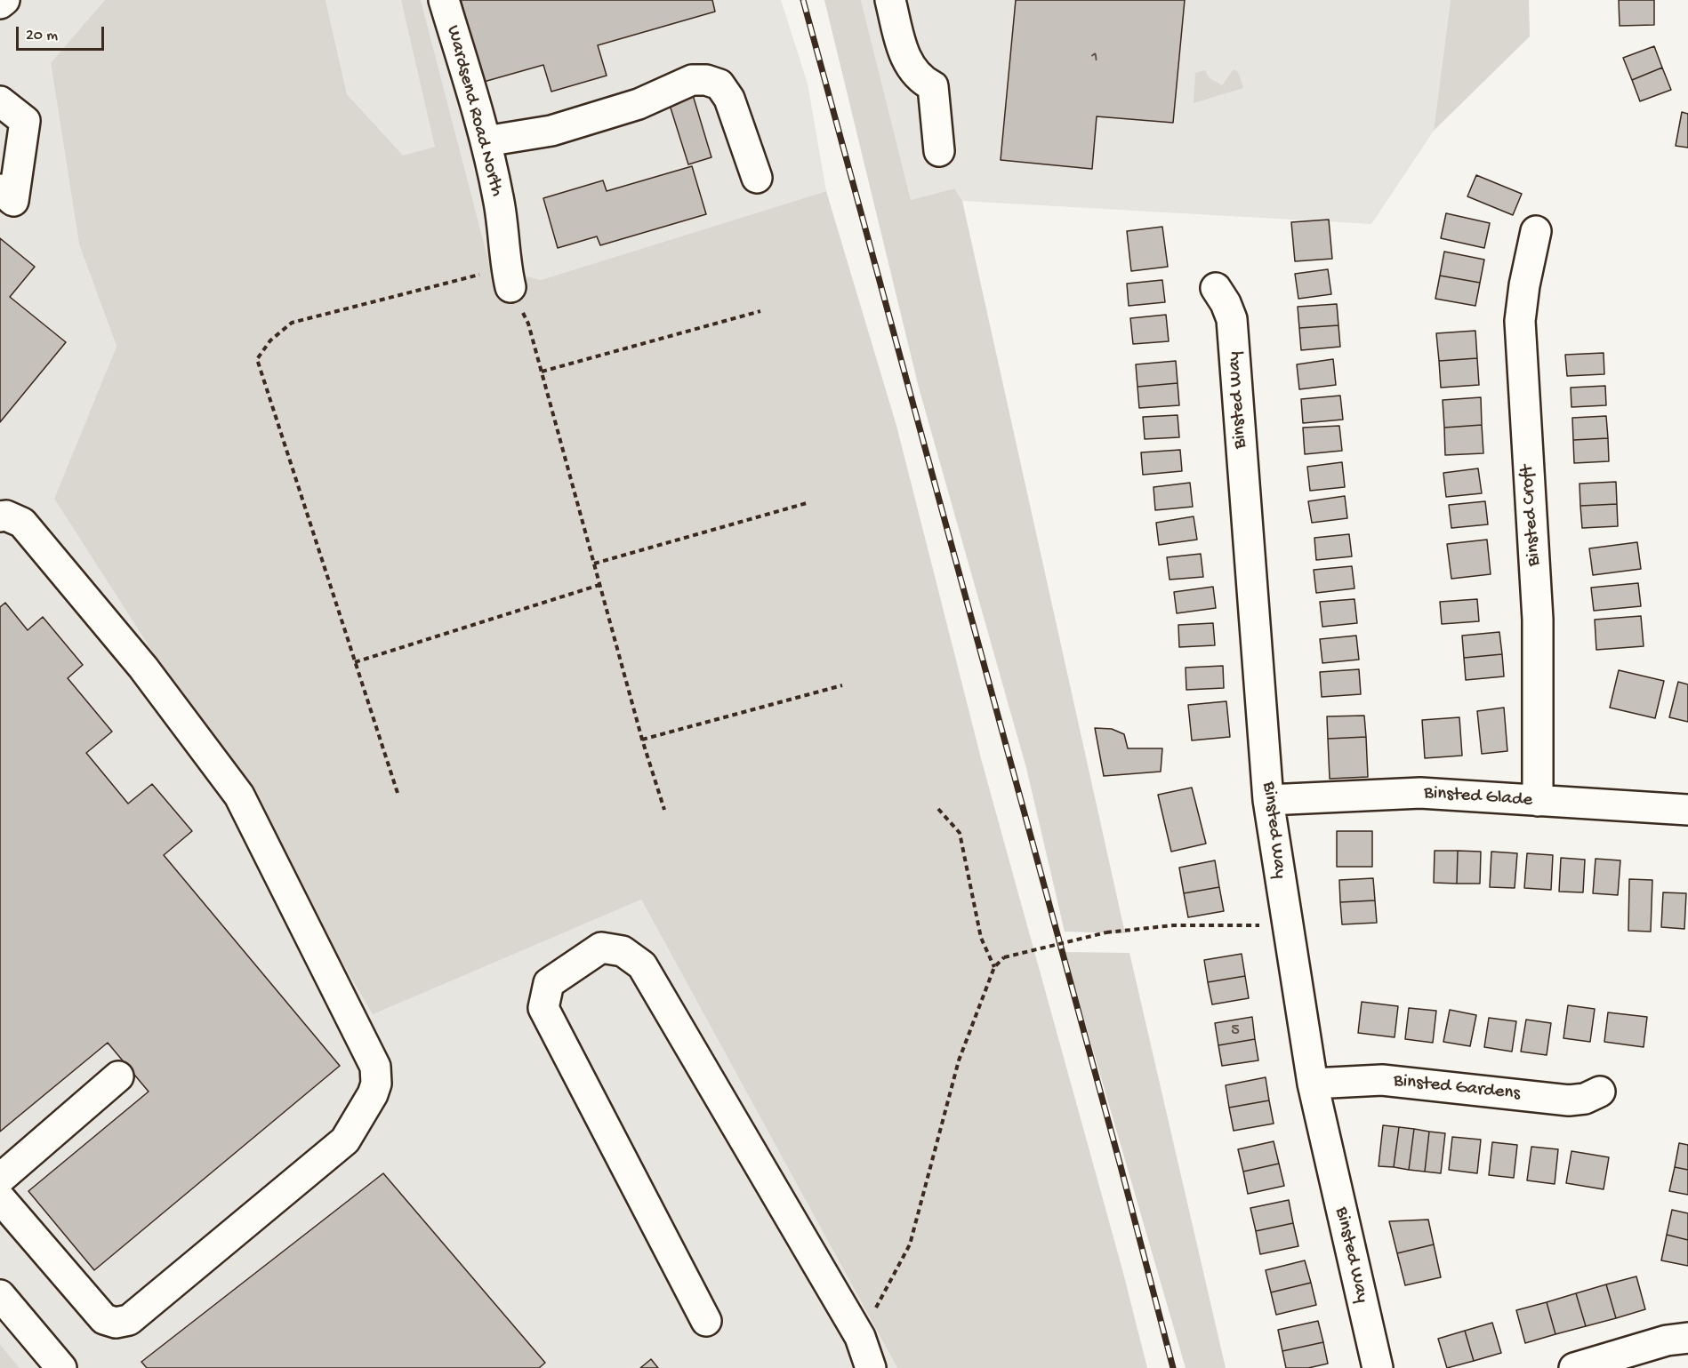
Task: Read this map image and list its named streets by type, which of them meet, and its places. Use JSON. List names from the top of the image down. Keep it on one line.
{"streets":{"street":["Wardsend Road North","Binsted Way","Binsted Croft","Binsted Glade","Binsted Gardens"]},"crossings":[["Binsted Way","Binsted Glade"],["Binsted Way","Binsted Gardens"],["Binsted Croft","Binsted Glade"]],"house_numbers":["1","5"],"scale_bar":"20 m"}
